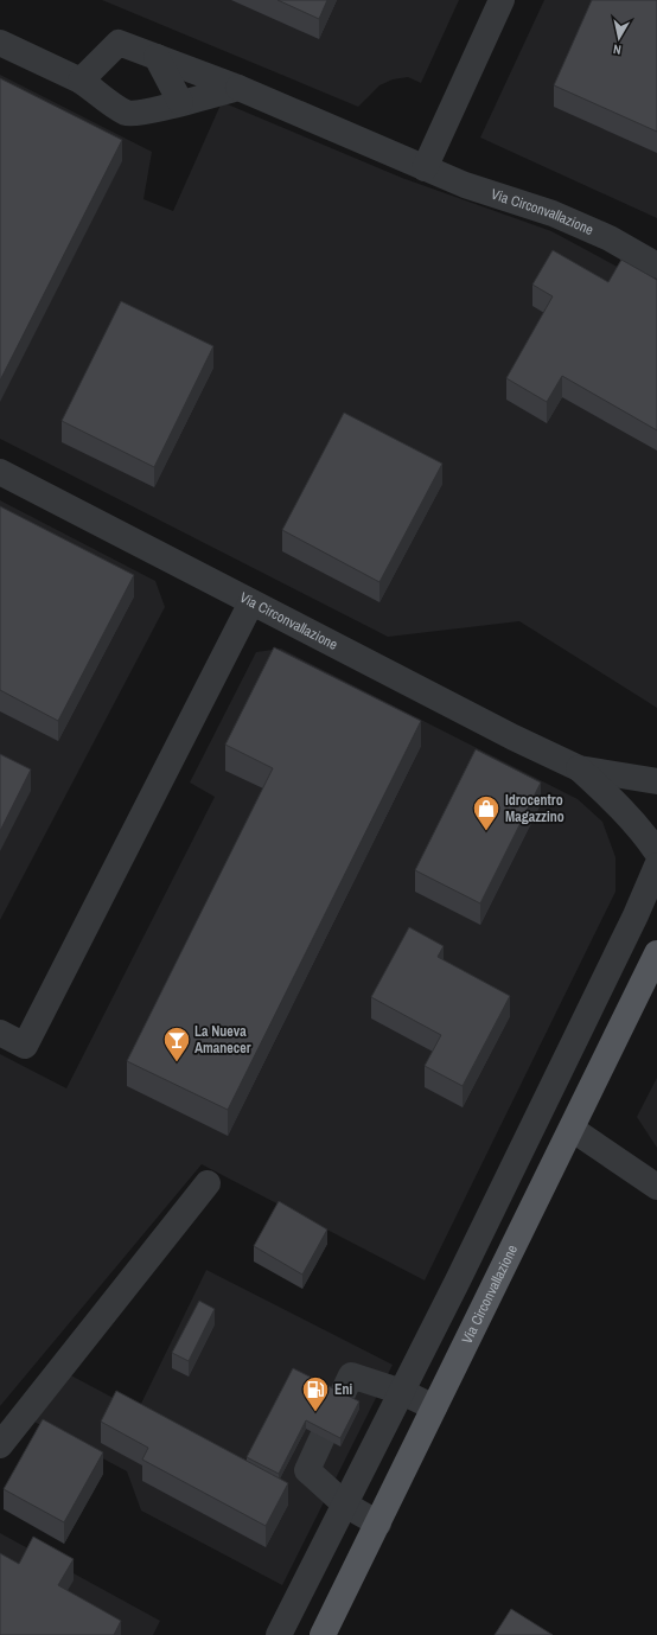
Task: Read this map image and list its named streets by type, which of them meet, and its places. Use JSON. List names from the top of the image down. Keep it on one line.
{"streets":{"main road":["Via Circonvallazione"]},"places":{"shop":["Idrocentro Magazzino"],"bar":["La Nueva Amanecer"],"fuel station":["Eni"]},"north":"bottom"}
